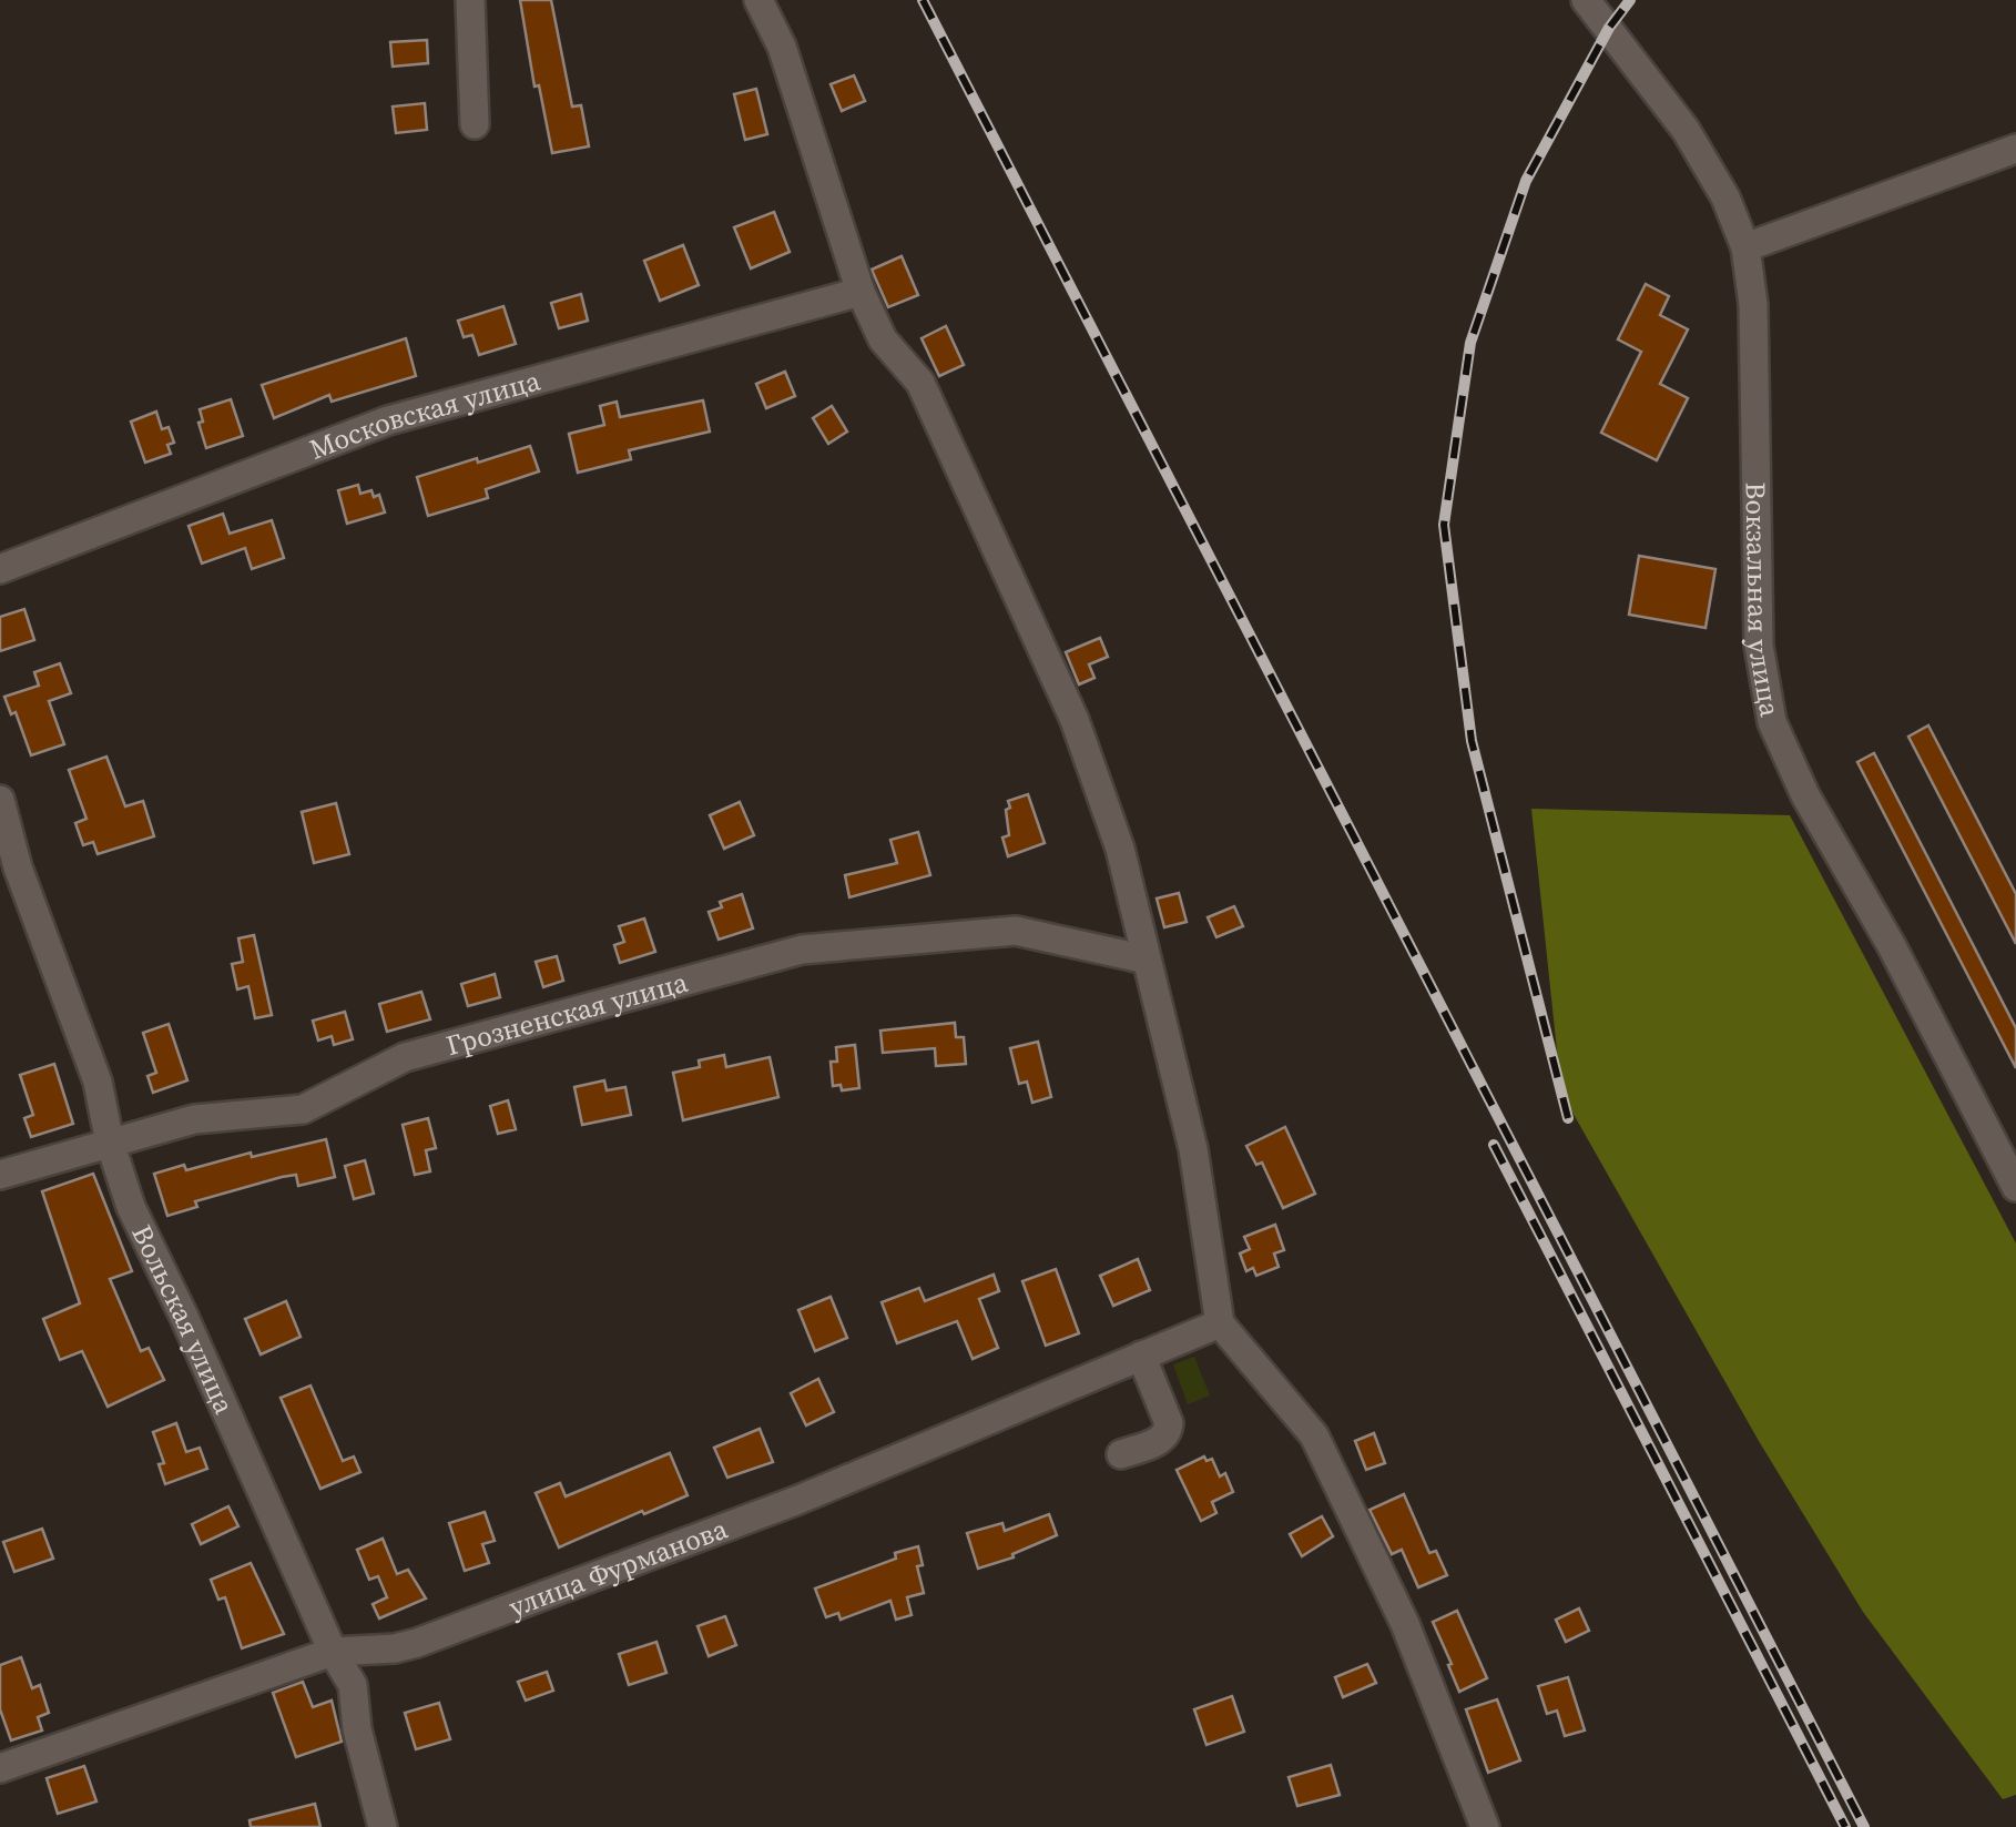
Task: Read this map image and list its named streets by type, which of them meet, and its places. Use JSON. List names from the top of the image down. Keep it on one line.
{"streets":{"street":["Московская улица","Вокзальная улица","Грозненская улица","Вольская улица","улица Фурманова"]},"crossings":[["Грозненская улица","Вольская улица"],["Вольская улица","улица Фурманова"]]}
